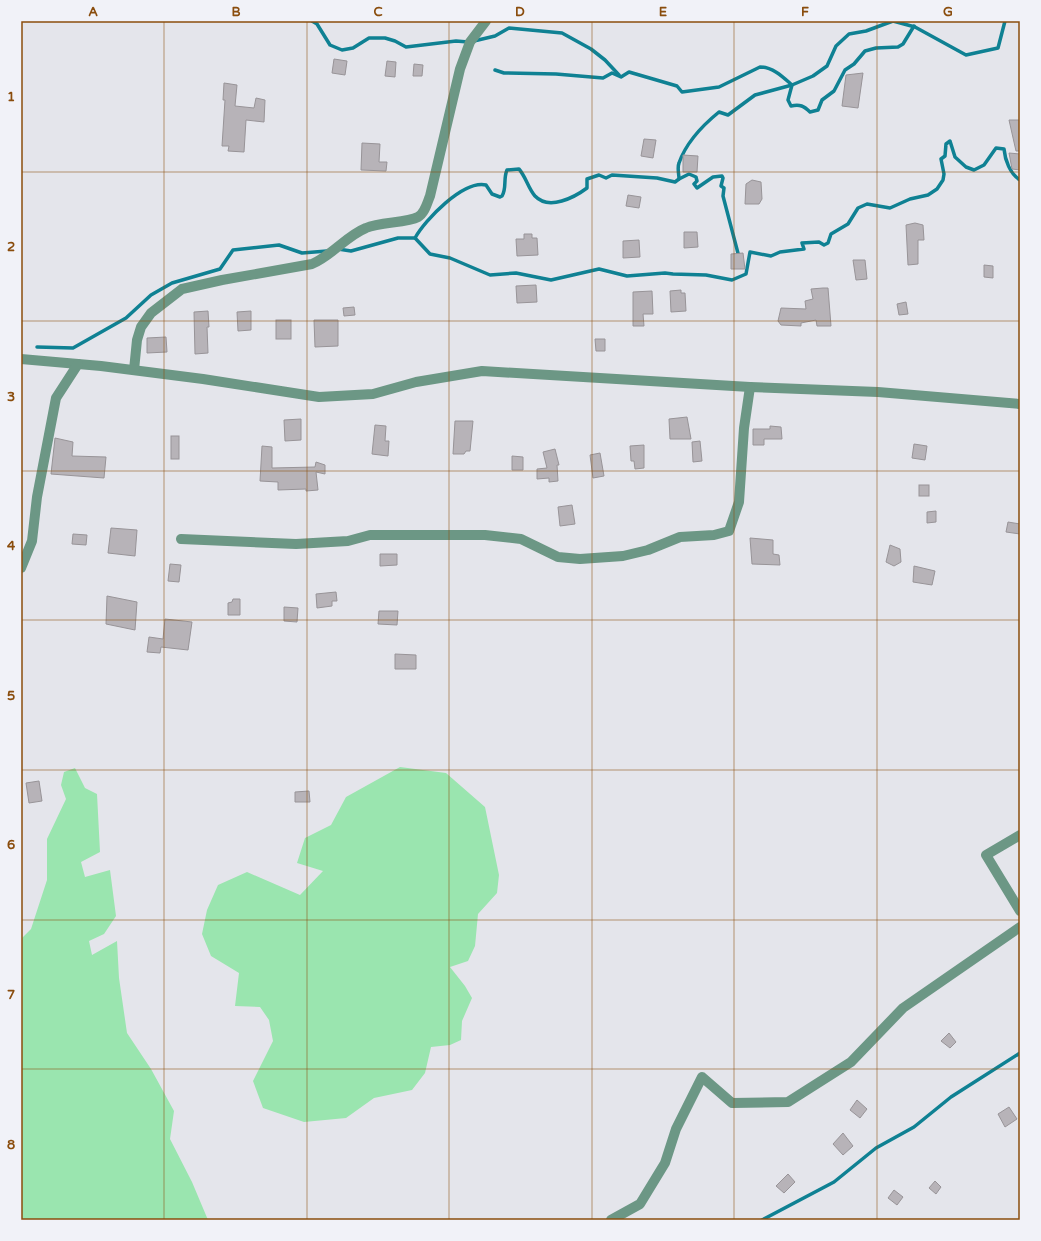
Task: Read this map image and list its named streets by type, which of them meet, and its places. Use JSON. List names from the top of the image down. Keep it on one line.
{"grid":{"columns":["A","B","C","D","E","F","G"],"rows":["1","2","3","4","5","6","7","8"]}}
